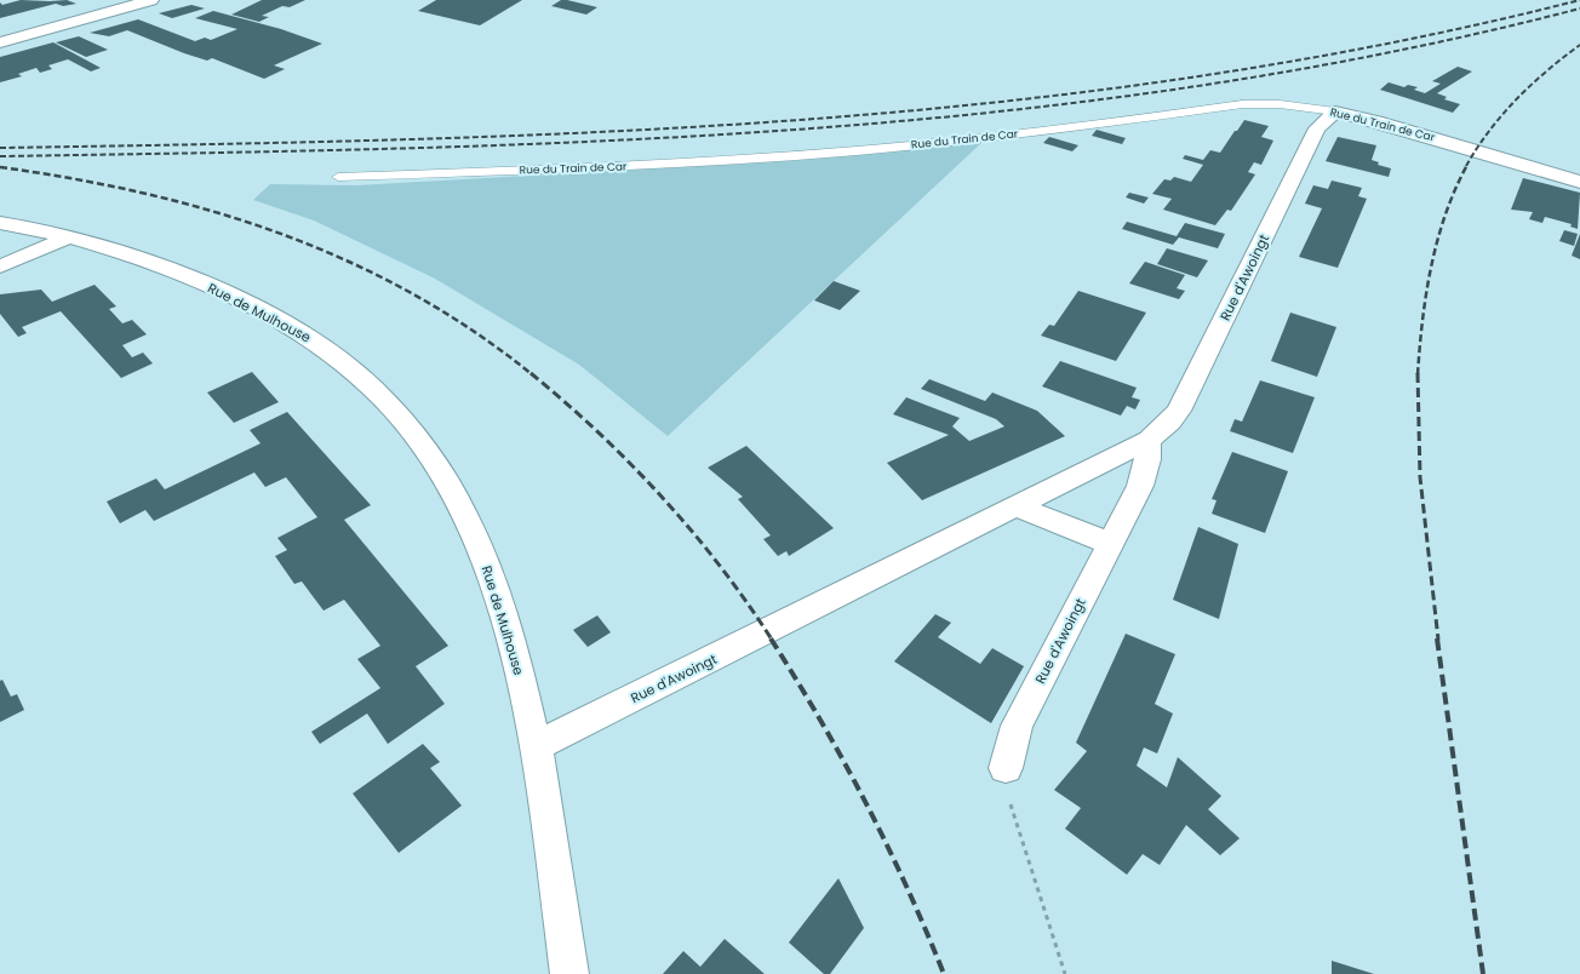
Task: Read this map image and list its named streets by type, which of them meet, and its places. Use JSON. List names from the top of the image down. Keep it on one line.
{"streets":{"street":["Rue du Train de Car","Rue d'Awoingt","Rue de Mulhouse"]},"crossings":[["Rue du Train de Car","Rue d'Awoingt"],["Rue d'Awoingt","Rue de Mulhouse"]]}
